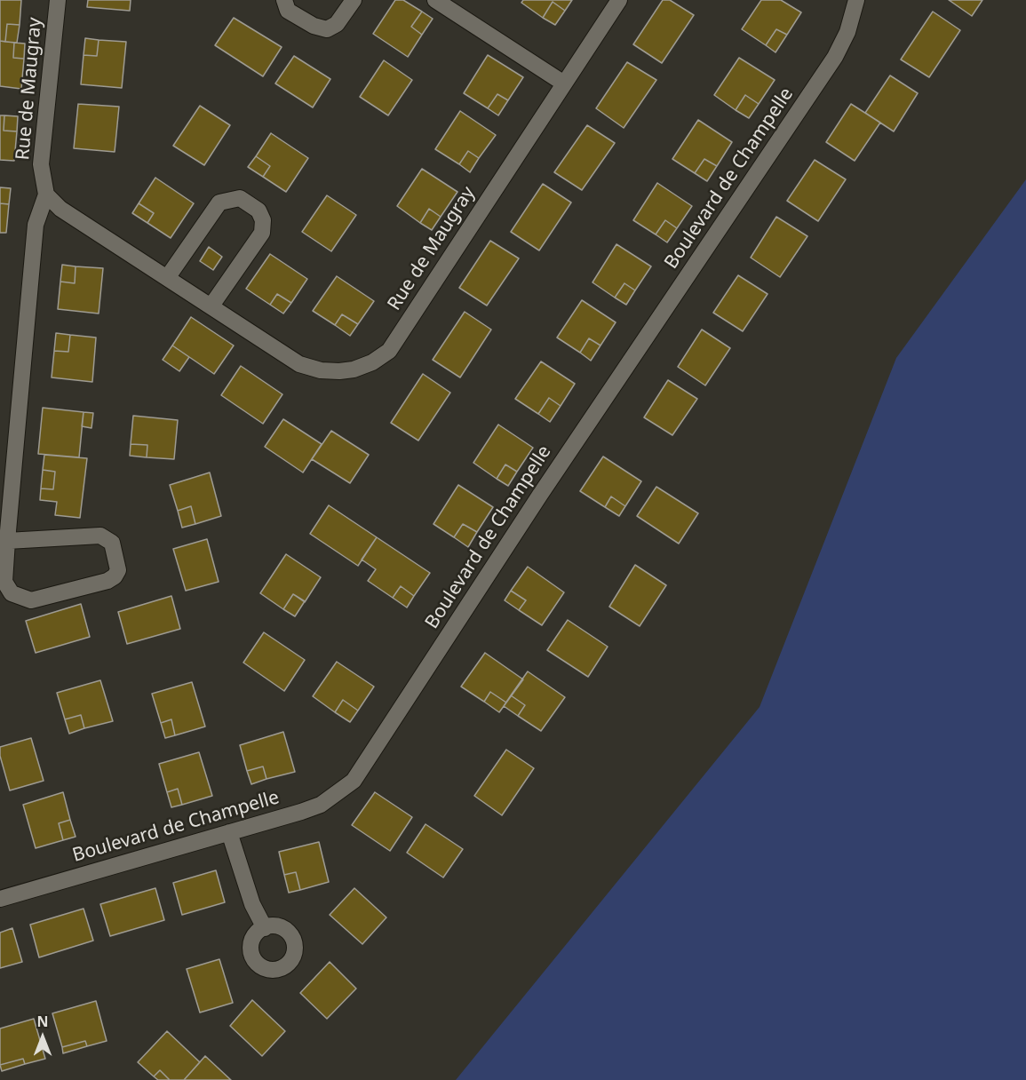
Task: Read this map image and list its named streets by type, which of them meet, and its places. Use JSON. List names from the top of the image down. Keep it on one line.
{"streets":{"street":["Rue de Maugray","Boulevard de Champelle"]},"north":"top"}
